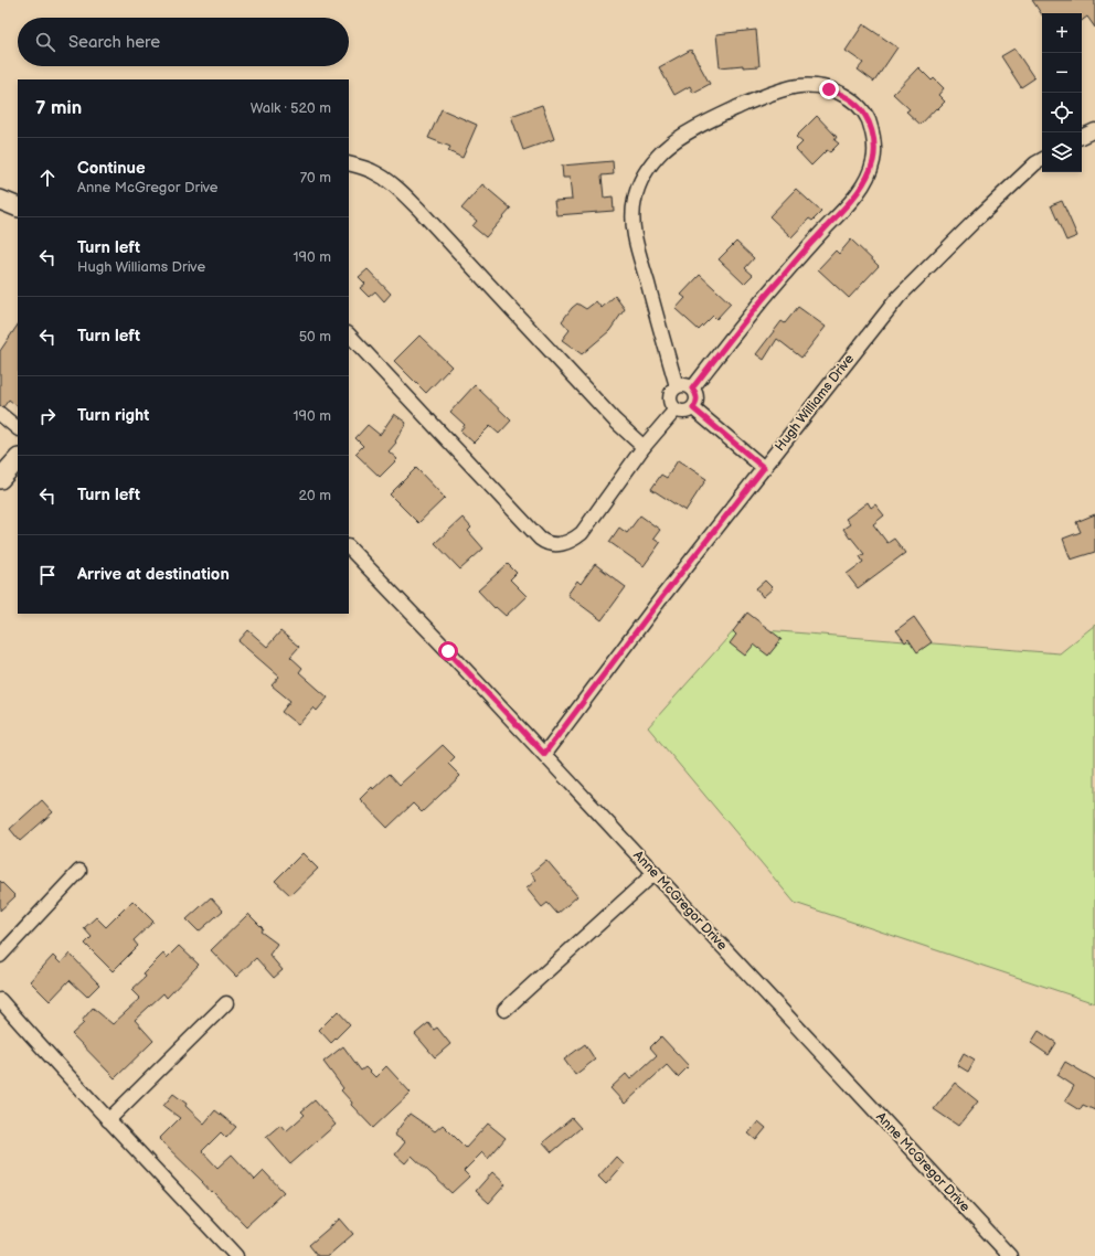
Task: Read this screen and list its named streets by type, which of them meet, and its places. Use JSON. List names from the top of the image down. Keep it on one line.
{"streets":{"street":["Hugh Williams Drive","Anne McGregor Drive"]},"crossings":[["Hugh Williams Drive","Anne McGregor Drive"]],"page":{"map_buttons":["+","−"],"search":"Search here","heading":["7 min","Walk · 520 m"],"list":[["Continue","Anne McGregor Drive","70 m"],["Turn left","Hugh Williams Drive","190 m"],["Turn left","50 m"],["Turn right","190 m"],["Turn left","20 m"],"Arrive at destination"]}}
